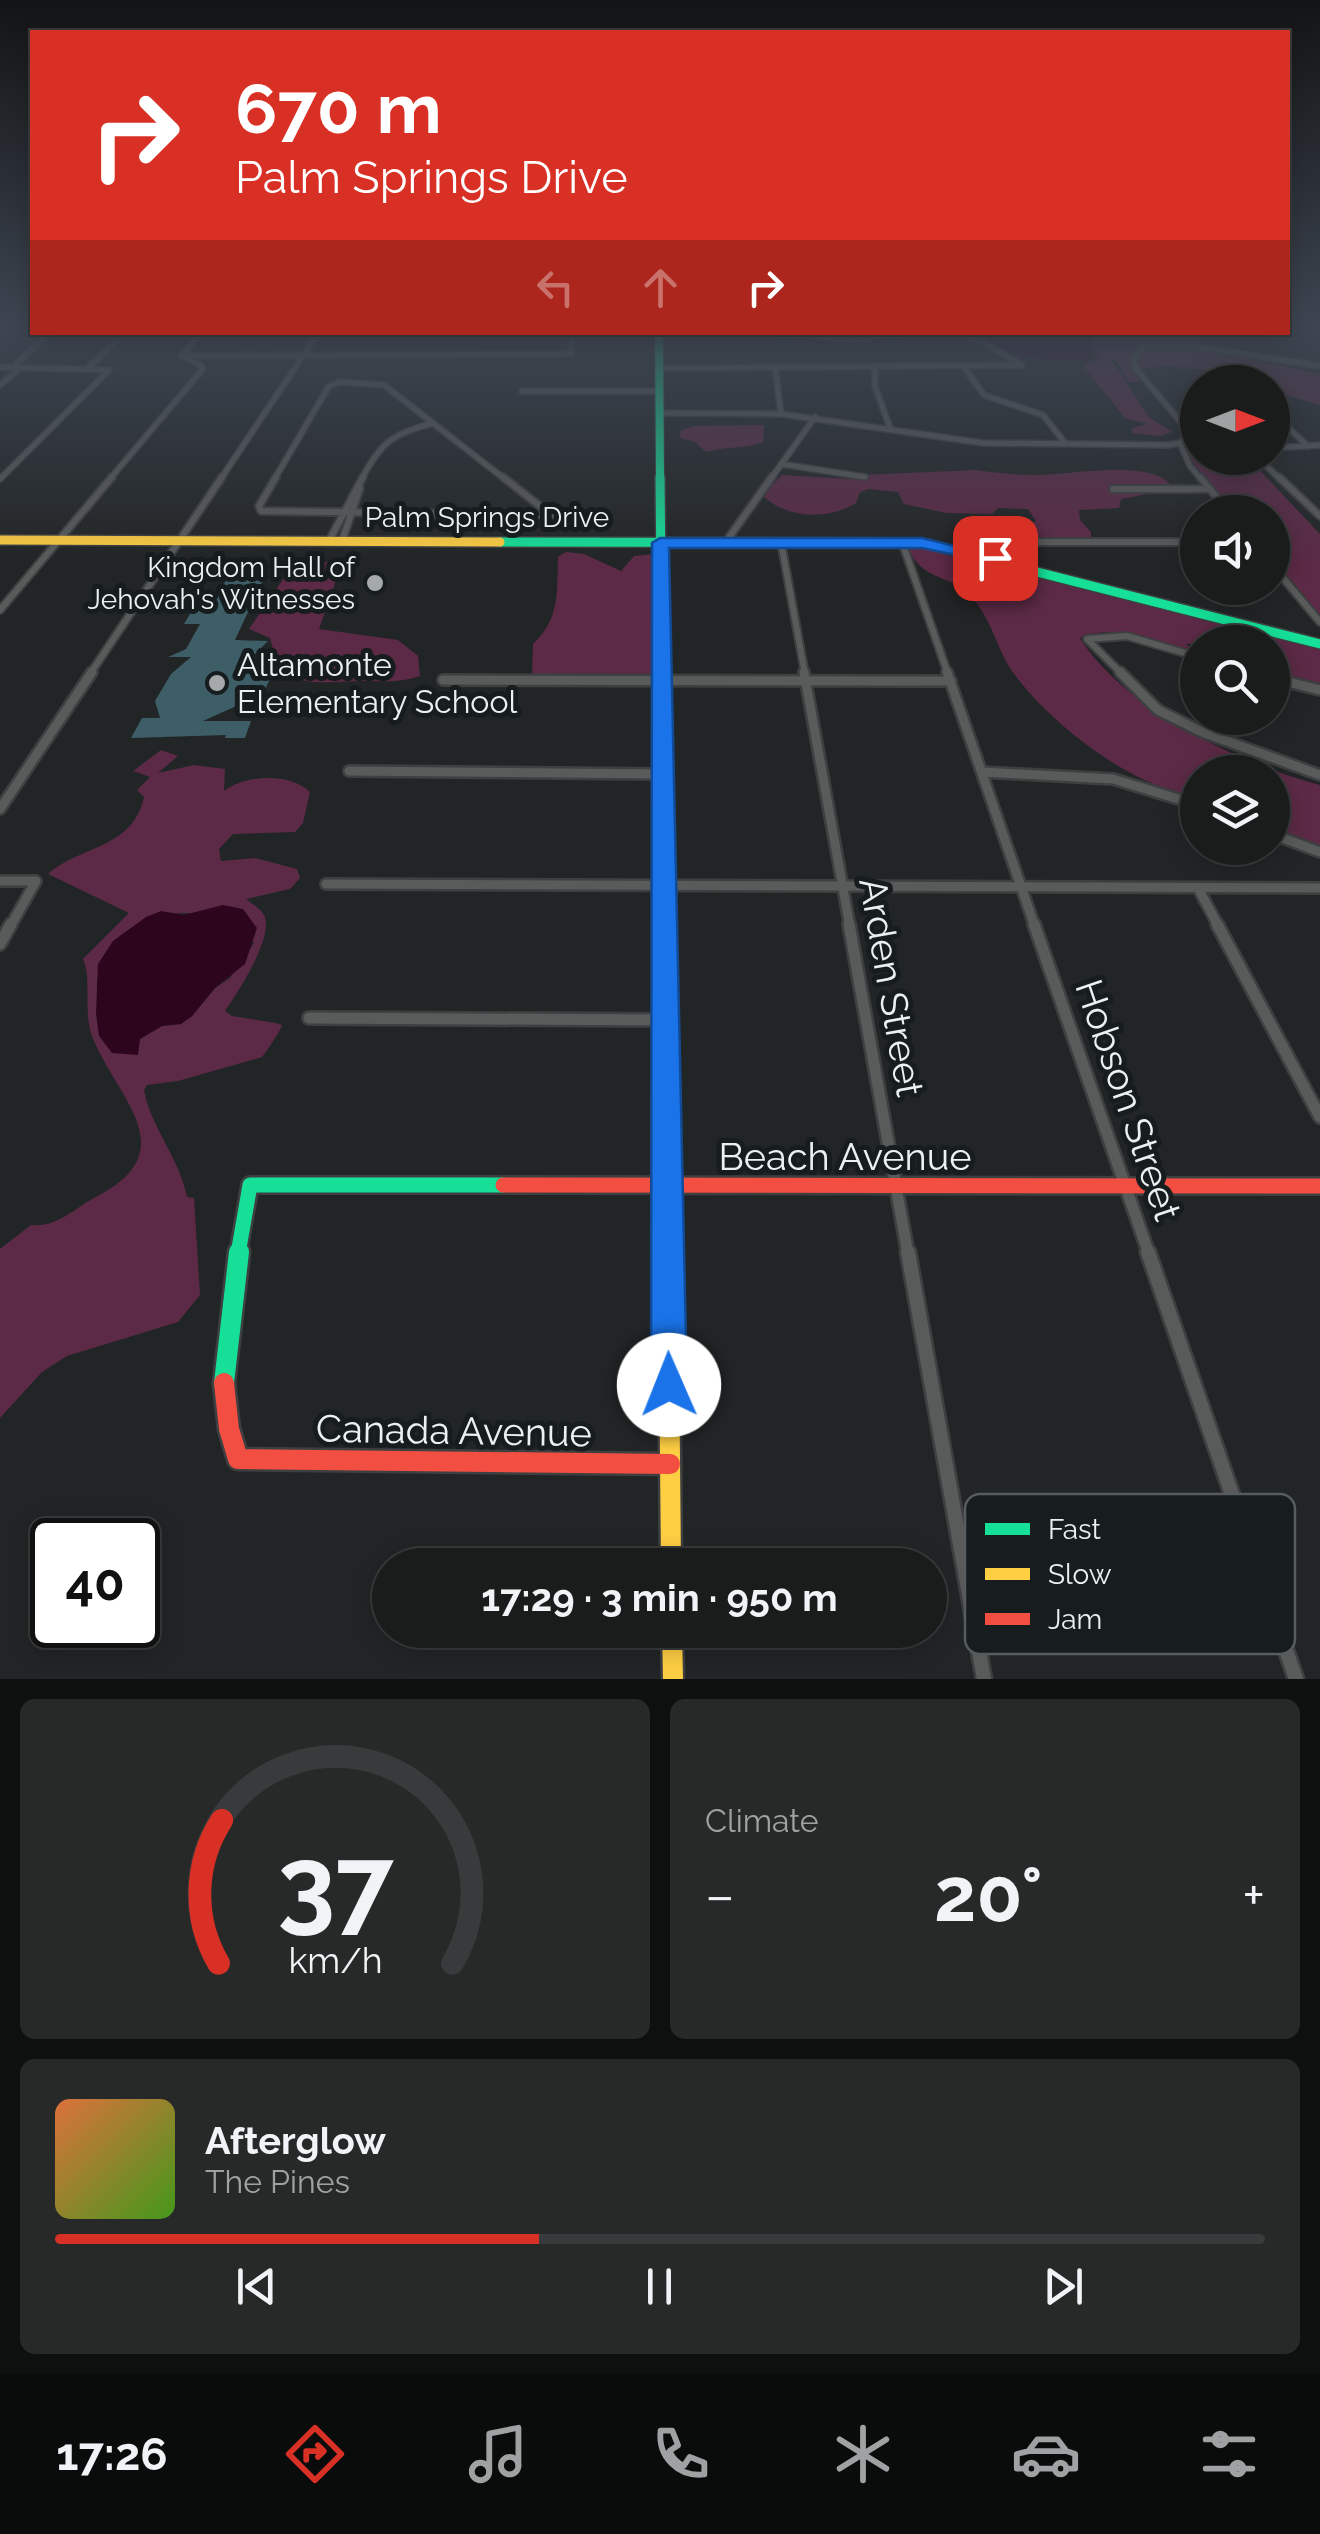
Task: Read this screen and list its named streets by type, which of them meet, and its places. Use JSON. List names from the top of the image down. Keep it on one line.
{"streets":{"street":["Palm Springs Drive","Arden Street","Hobson Street","Beach Avenue","Canada Avenue"]},"crossings":[["Palm Springs Drive","Arden Street"],["Palm Springs Drive","Hobson Street"],["Arden Street","Beach Avenue"],["Hobson Street","Beach Avenue"],["Beach Avenue","Canada Avenue"]],"places":["Kingdom Hall of Jehovah's Witnesses","Altamonte Elementary School"],"legend":["Fast","Slow","Jam"],"north":"right","page":{"turn":["670 m","Palm Springs Drive"],"limit":"40","trip":"17:29 · 3 min · 950 m","tile":"Climate","heat":["−","20°","+"],"song":["Afterglow","The Pines"],"tabs":"17:26","gauge":["37","km/h"]}}
